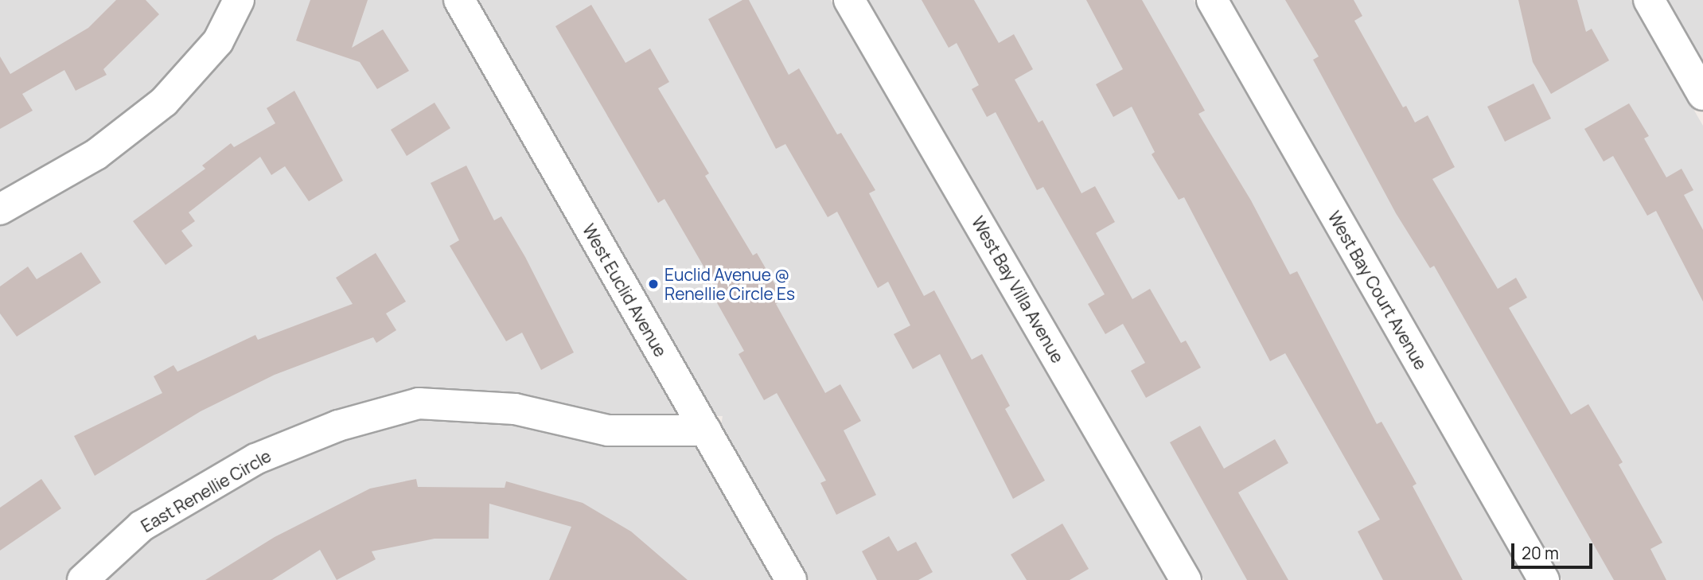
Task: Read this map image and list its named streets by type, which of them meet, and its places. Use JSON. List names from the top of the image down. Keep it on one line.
{"streets":{"street":["West Bay Villa Avenue","West Euclid Avenue","West Bay Court Avenue","East Renellie Circle"]},"crossings":[["West Euclid Avenue","East Renellie Circle"]],"places":["Euclid Avenue @ Renellie Circle Es"],"scale_bar":"20 m"}
